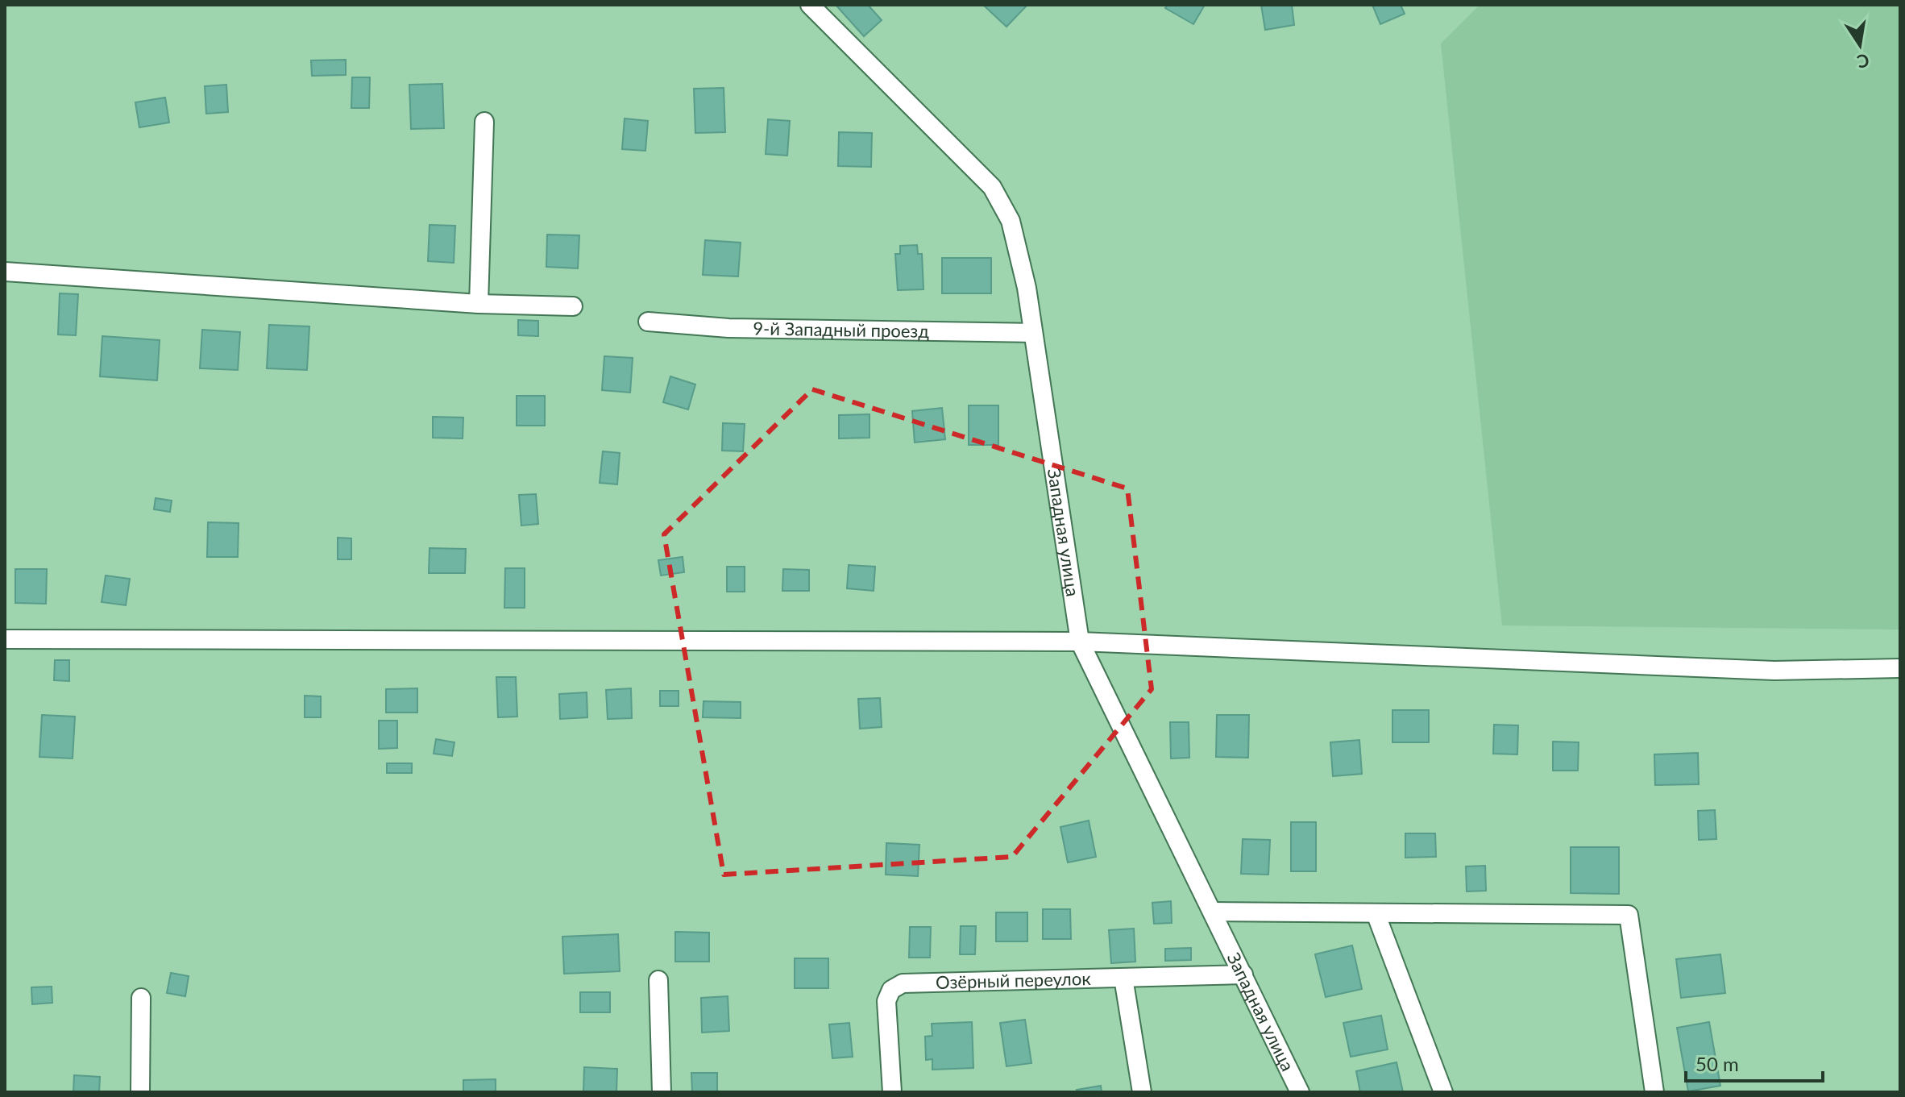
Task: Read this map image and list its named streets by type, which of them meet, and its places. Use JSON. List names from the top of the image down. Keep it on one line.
{"streets":{"street":["9-й Западный проезд","Западная улица","Озёрный переулок"]},"crossings":[["9-й Западный проезд","Западная улица"],["Западная улица","Озёрный переулок"]],"scale_bar":"50 m","north":"bottom"}
